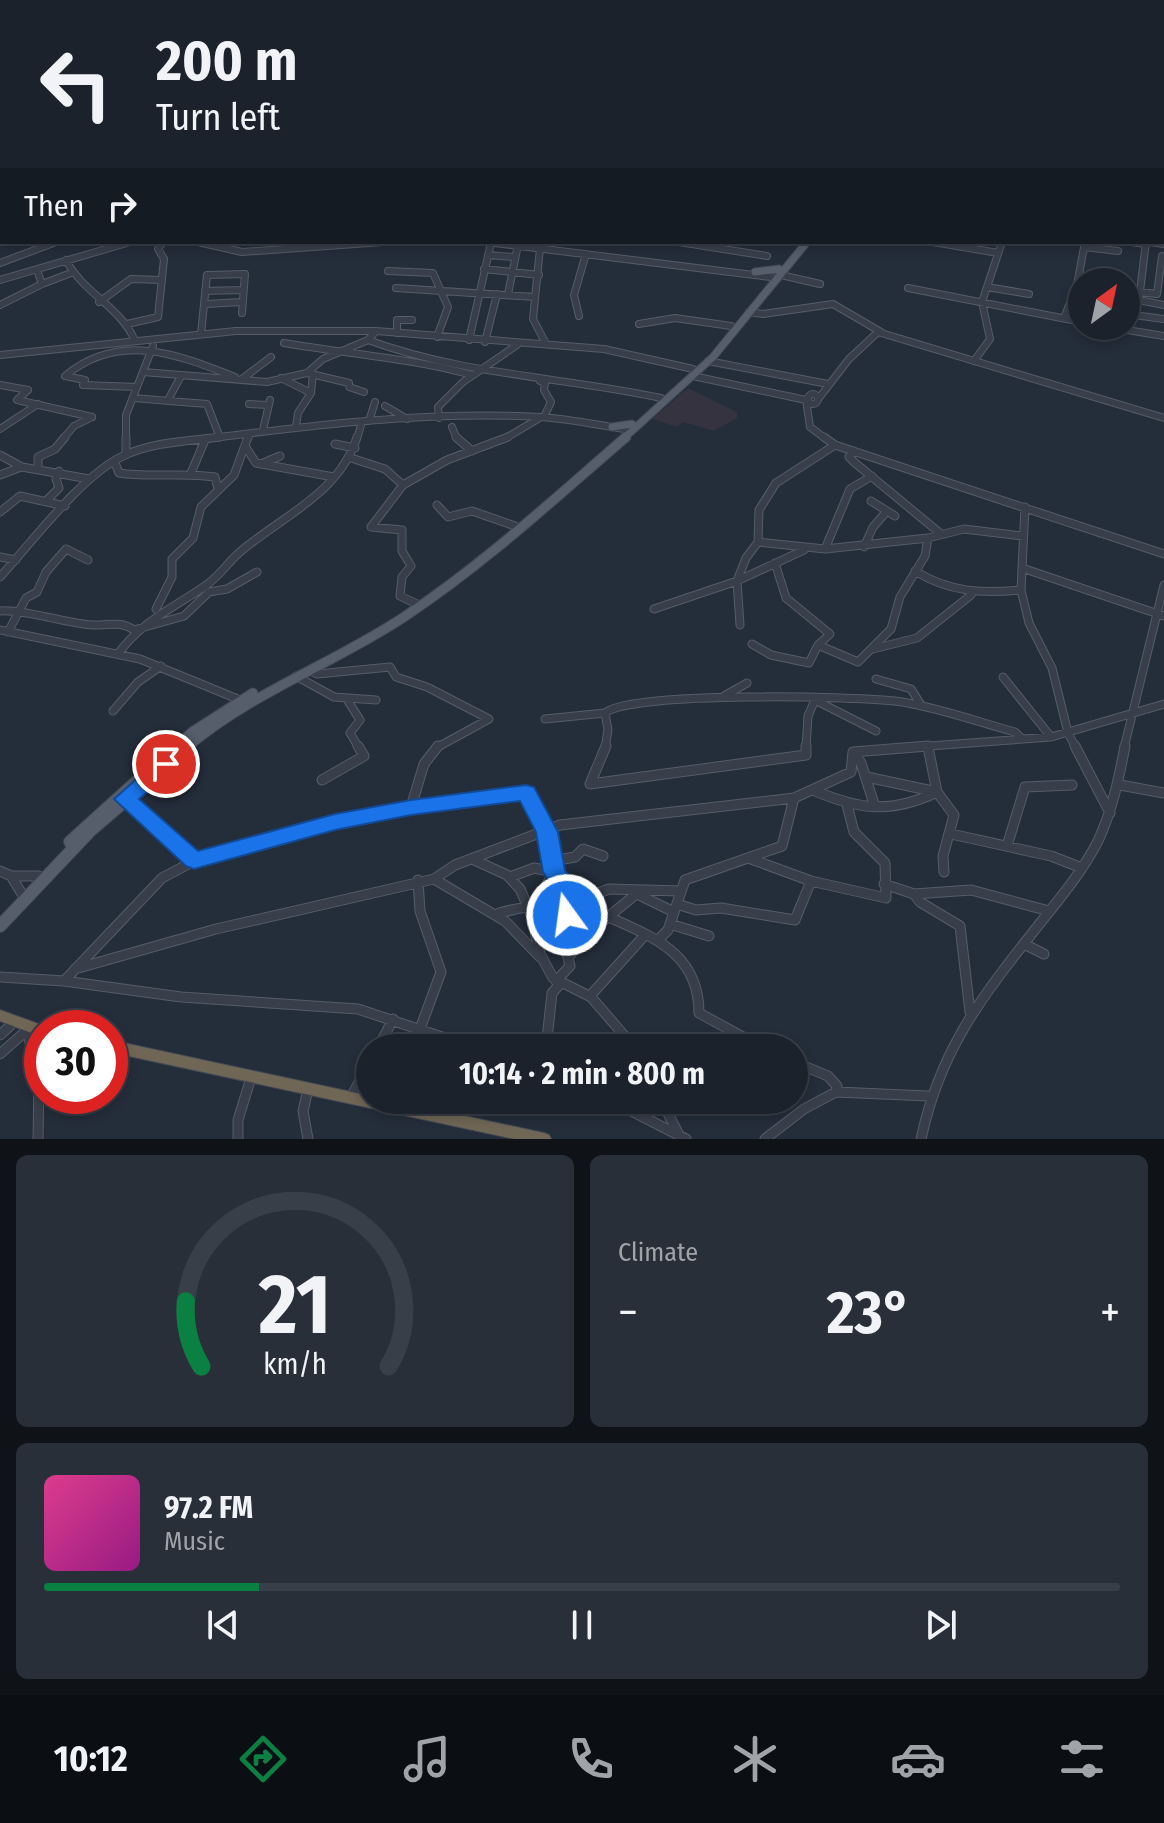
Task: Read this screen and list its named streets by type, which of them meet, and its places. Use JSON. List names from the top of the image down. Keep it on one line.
{"north":"top right","page":{"turn":["200 m","Turn left"],"then":"Then","limit":"30","trip":"10:14 · 2 min · 800 m","tile":"Climate","heat":["−","23°","+"],"song":["97.2 FM","Music"],"tabs":"10:12","gauge":["21","km/h"]}}
